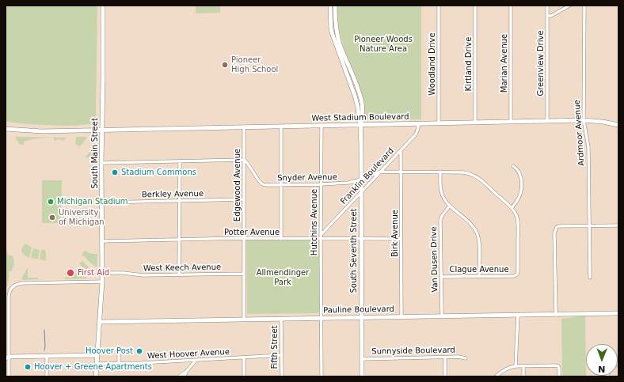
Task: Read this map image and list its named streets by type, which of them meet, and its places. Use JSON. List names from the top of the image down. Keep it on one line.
{"streets":{"street":["Marian Avenue","Greenview Drive","Woodland Drive","Kirtland Drive","West Stadium Boulevard","Ardmoor Avenue","South Main Street","Franklin Boulevard","Snyder Avenue","Edgewood Avenue","Berkley Avenue","Hutchins Avenue","Potter Avenue","Birk Avenue","South Seventh Street","Van Dusen Drive","West Keech Avenue","Clague Avenue","Pauline Boulevard","Fifth Street","Sunnyside Boulevard","West Hoover Avenue"]},"crossings":[["Marian Avenue","West Stadium Boulevard"],["Greenview Drive","West Stadium Boulevard"],["Woodland Drive","West Stadium Boulevard"],["Kirtland Drive","West Stadium Boulevard"],["West Stadium Boulevard","Ardmoor Avenue"],["West Stadium Boulevard","South Main Street"],["West Stadium Boulevard","Franklin Boulevard"],["West Stadium Boulevard","Edgewood Avenue"],["West Stadium Boulevard","Hutchins Avenue"],["West Stadium Boulevard","South Seventh Street"],["South Main Street","Berkley Avenue"],["South Main Street","Potter Avenue"],["South Main Street","West Keech Avenue"],["South Main Street","Pauline Boulevard"],["South Main Street","West Hoover Avenue"],["Franklin Boulevard","Snyder Avenue"],["Franklin Boulevard","Hutchins Avenue"],["Franklin Boulevard","Birk Avenue"],["Franklin Boulevard","South Seventh Street"],["Snyder Avenue","Edgewood Avenue"],["Snyder Avenue","Hutchins Avenue"],["Snyder Avenue","Birk Avenue"],["Snyder Avenue","South Seventh Street"],["Snyder Avenue","Clague Avenue"],["Edgewood Avenue","Berkley Avenue"],["Edgewood Avenue","Potter Avenue"],["Edgewood Avenue","West Keech Avenue"],["Edgewood Avenue","Pauline Boulevard"],["Hutchins Avenue","Potter Avenue"],["Hutchins Avenue","Pauline Boulevard"],["Potter Avenue","Birk Avenue"],["Potter Avenue","South Seventh Street"],["Birk Avenue","Pauline Boulevard"],["South Seventh Street","Pauline Boulevard"],["South Seventh Street","Sunnyside Boulevard"],["Van Dusen Drive","Clague Avenue"],["Van Dusen Drive","Pauline Boulevard"],["Pauline Boulevard","Fifth Street"],["Fifth Street","West Hoover Avenue"]],"parks":["Pioneer Woods Nature Area","Allmendinger Park"],"places":["Pioneer High School","Stadium Commons","Michigan Stadium","University of Michigan","First Aid","Hoover Post","Hoover + Greene Apartments"],"north":"bottom"}
